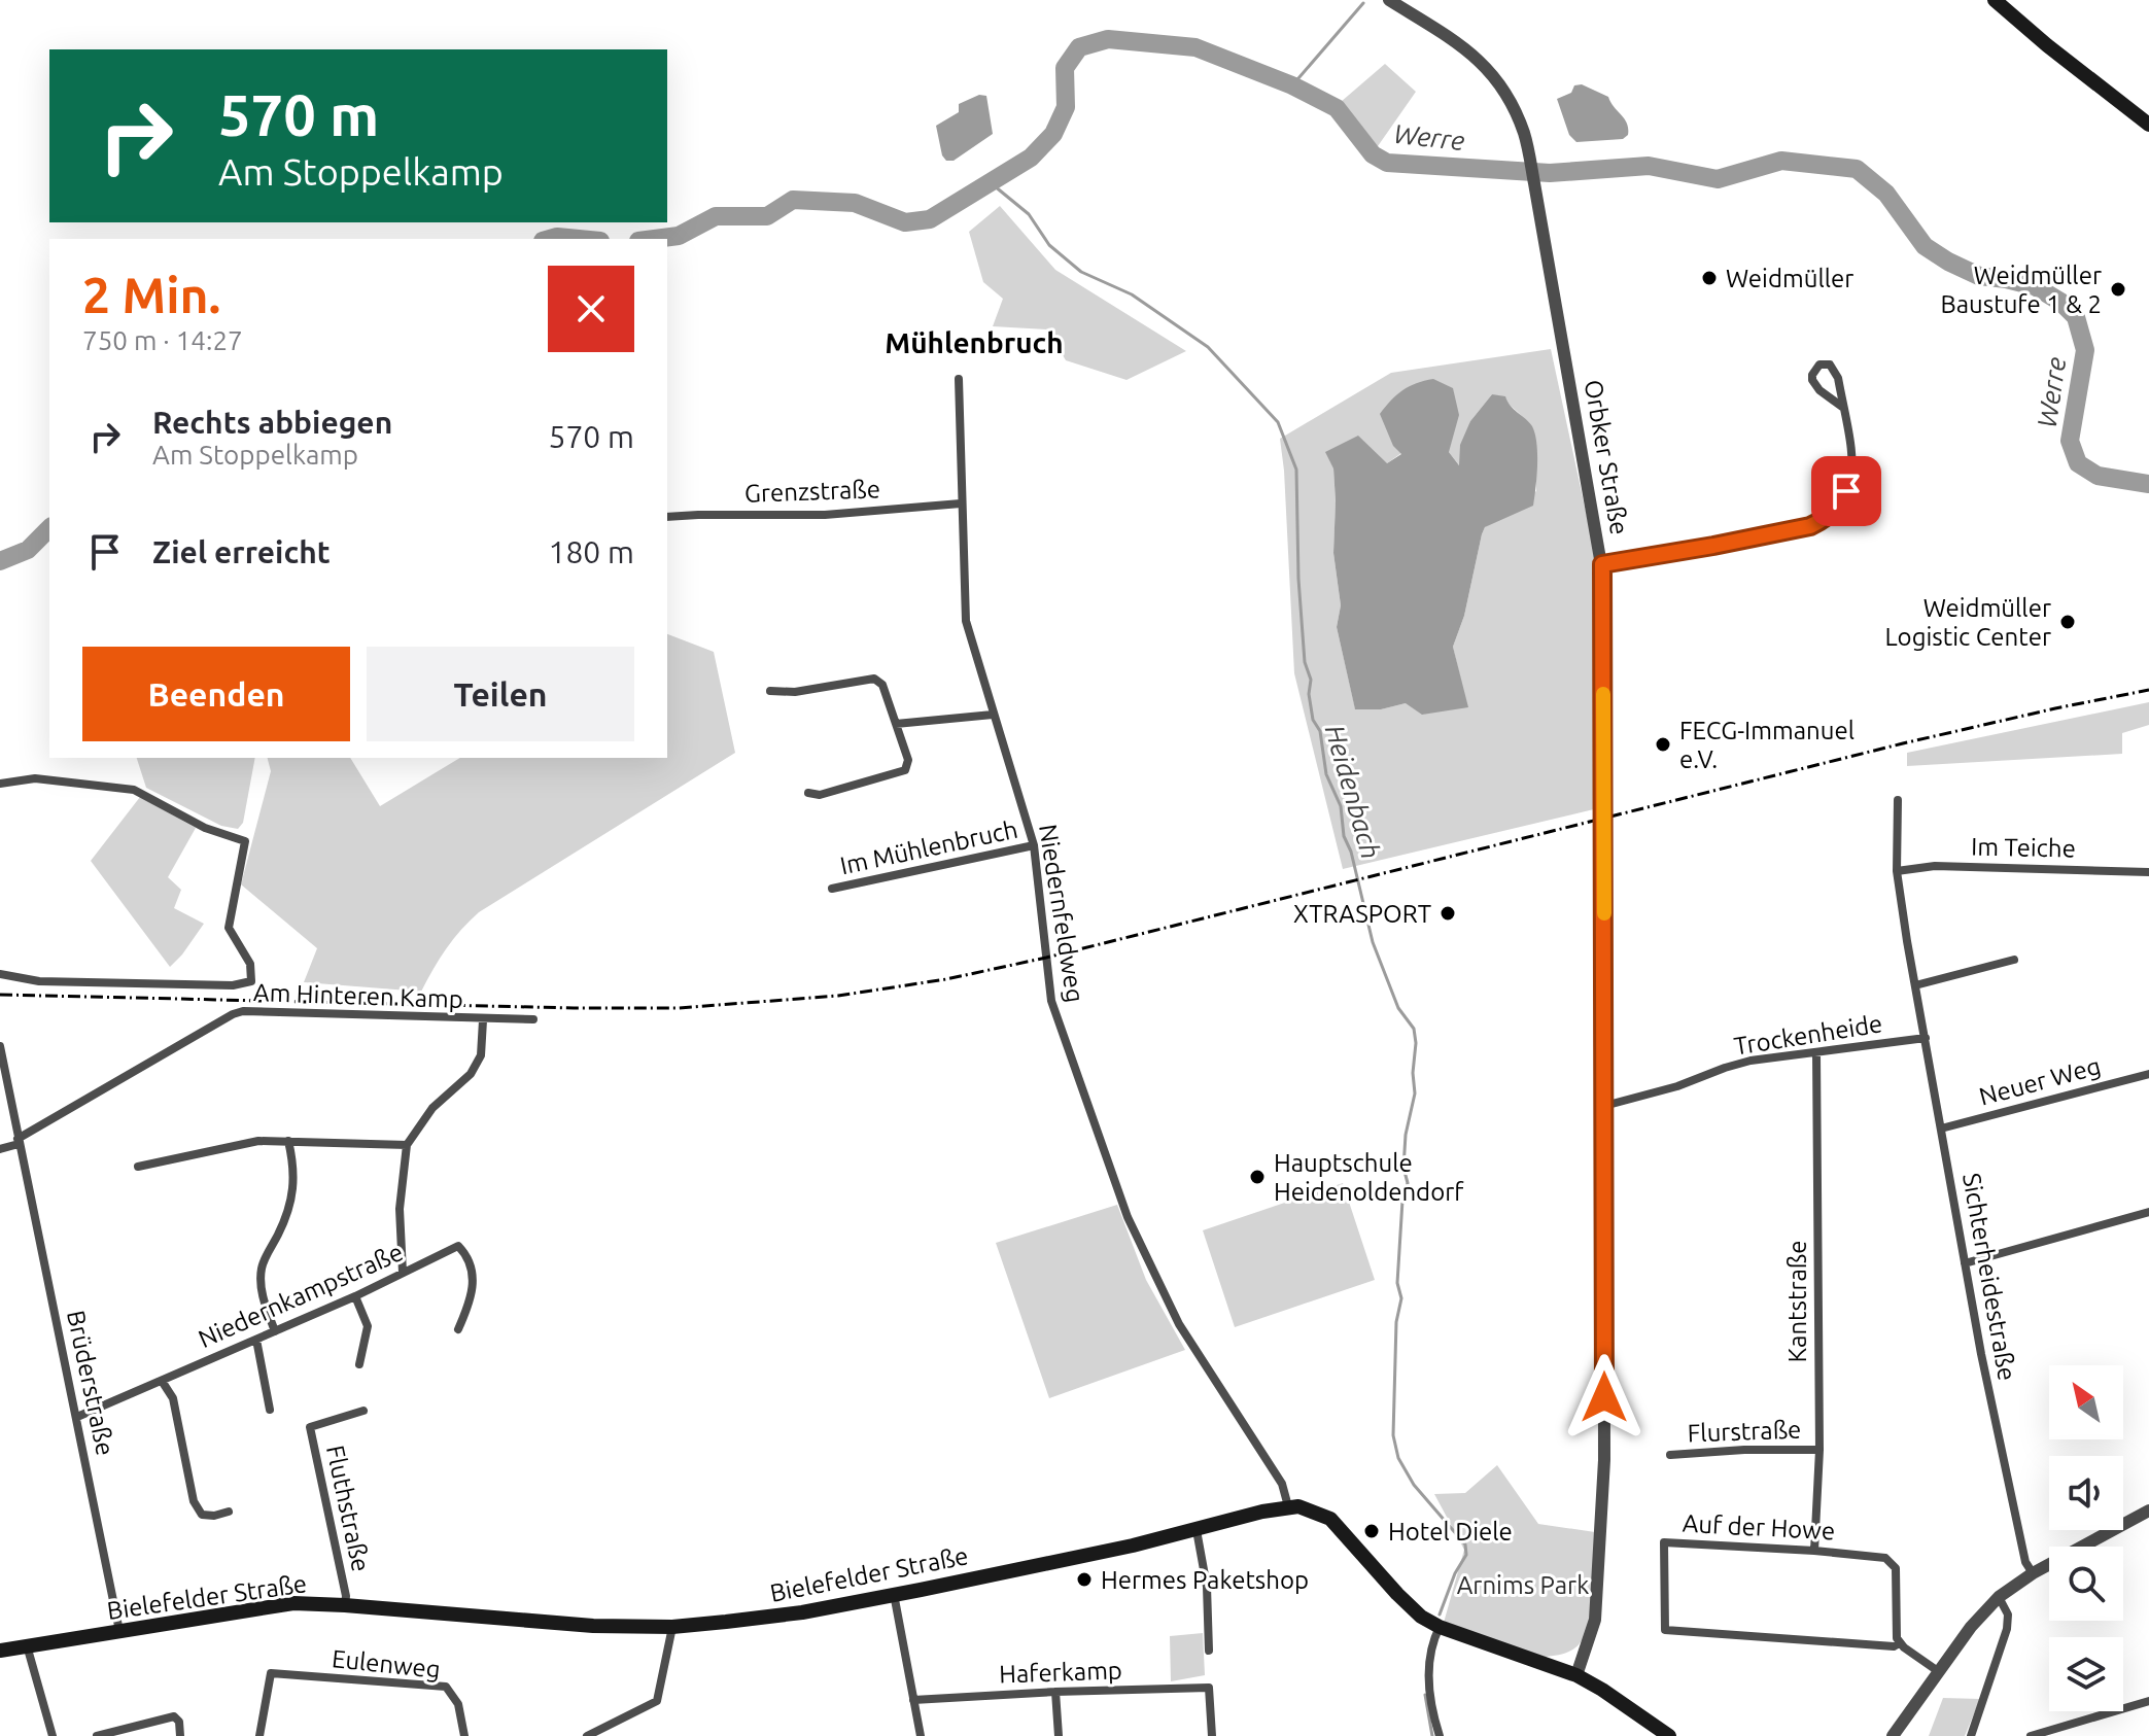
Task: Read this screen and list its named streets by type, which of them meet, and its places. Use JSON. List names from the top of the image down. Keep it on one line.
{"streets":{"main road":["Bielefelder Straße"],"street":["Orbker Straße","Grenzstraße","Im Mühlenbruch","Im Teiche","Niedernfeldweg","Am Hinteren Kamp","Trockenheide","Neuer Weg","Sichterheidestraße","Niedernkampstraße","Kantstraße","Brüderstraße","Flurstraße","Fluthstraße","Auf der Howe","Eulenweg","Haferkamp"]},"crossings":[["Orbker Straße","Trockenheide"],["Orbker Straße","Bielefelder Straße"],["Grenzstraße","Niedernfeldweg"],["Im Mühlenbruch","Niedernfeldweg"],["Im Teiche","Sichterheidestraße"],["Niedernfeldweg","Bielefelder Straße"],["Am Hinteren Kamp","Brüderstraße"],["Trockenheide","Sichterheidestraße"],["Trockenheide","Kantstraße"],["Neuer Weg","Sichterheidestraße"],["Niedernkampstraße","Brüderstraße"],["Kantstraße","Flurstraße"],["Kantstraße","Auf der Howe"],["Brüderstraße","Bielefelder Straße"],["Fluthstraße","Bielefelder Straße"]],"districts":["Mühlenbruch"],"water":["Werre","Heidenbach"],"parks":["Arnims Park"],"places":["Weidmüller","Weidmüller Baustufe 1 & 2","Weidmüller Logistic Center","FECG-Immanuel e.V.","XTRASPORT","Hauptschule Heidenoldendorf","Hotel Diele","Hermes Paketshop"],"north":"top left","page":{"turn":["570 m","Am Stoppelkamp"],"heading":["2 Min.","750 m · 14:27"],"list":[{"name":"Rechts abbiegen","note":"Am Stoppelkamp","value":"570 m"},{"name":"Ziel erreicht","value":"180 m"}],"buttons":["Beenden","Teilen"]}}
